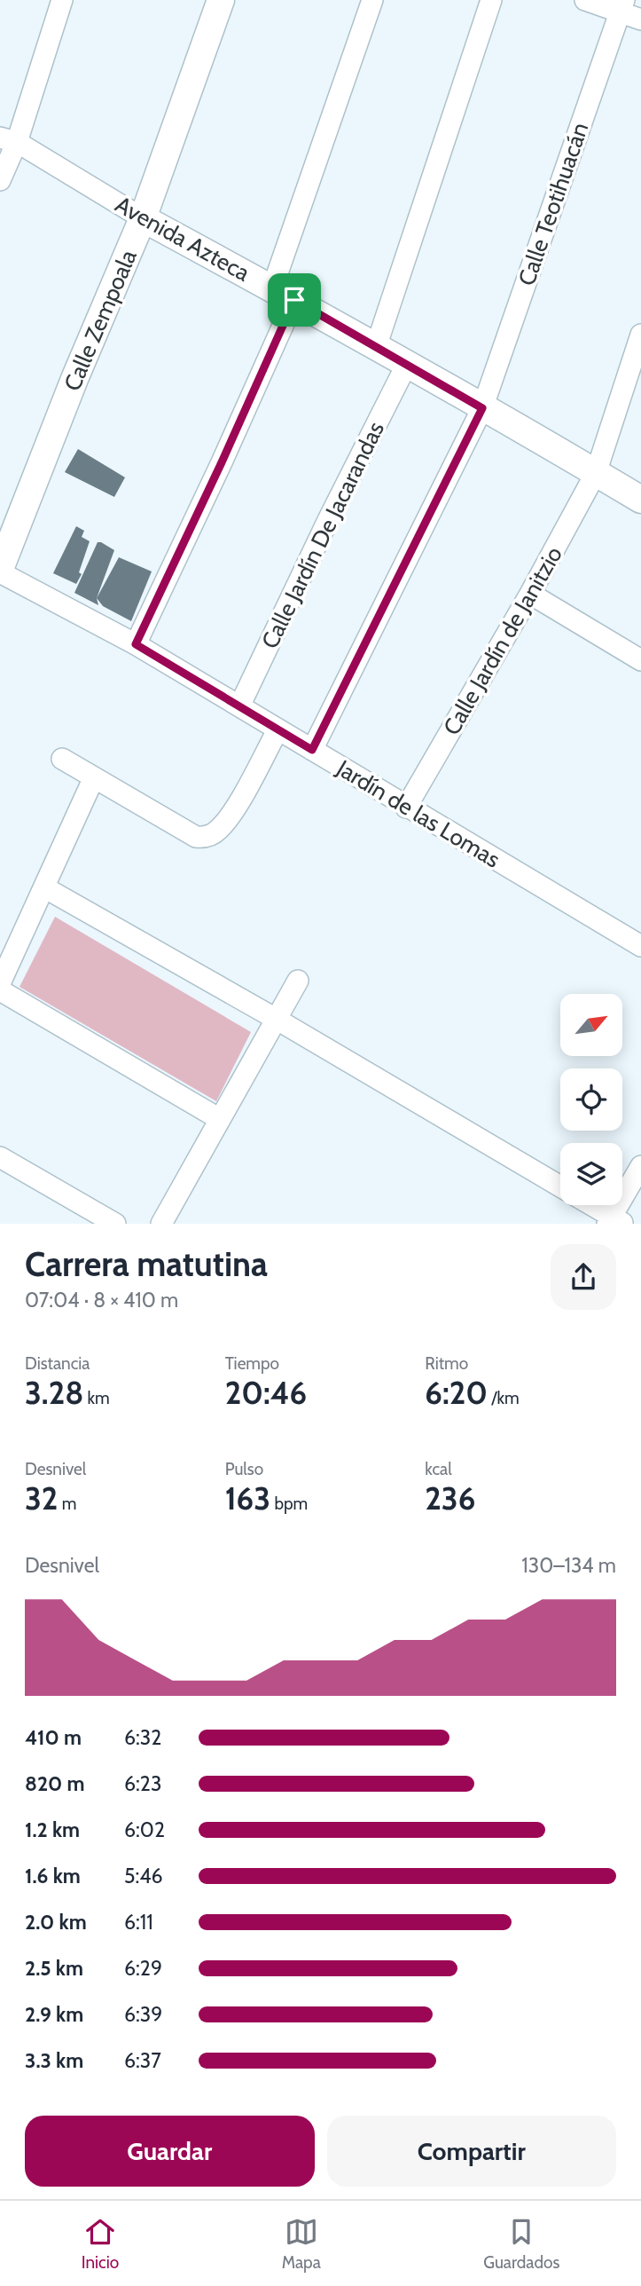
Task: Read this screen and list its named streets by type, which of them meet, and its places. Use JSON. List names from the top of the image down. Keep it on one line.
{"streets":{"street":["Calle Teotihuacán","Avenida Azteca","Calle Zempoala","Calle Jardín De Jacarandas","Calle Jardín de Janitzio","Jardín de las Lomas"]},"crossings":[["Calle Teotihuacán","Avenida Azteca"],["Calle Teotihuacán","Jardín de las Lomas"],["Avenida Azteca","Calle Zempoala"],["Avenida Azteca","Calle Jardín De Jacarandas"],["Avenida Azteca","Calle Jardín de Janitzio"],["Calle Zempoala","Jardín de las Lomas"],["Calle Jardín De Jacarandas","Jardín de las Lomas"],["Calle Jardín de Janitzio","Jardín de las Lomas"]],"north":"top right","page":{"heading":["Carrera matutina","07:04 · 8 × 410 m"],"stats":[["Distancia","3.28 km"],["Tiempo","20:46"],["Ritmo","6:20 /km"],["Desnivel","32 m"],["Pulso","163 bpm"],["kcal","236"]],"chart":["Desnivel","130–134 m"],"list":[{"name":"410 m","note":"6:32"},{"name":"820 m","note":"6:23"},{"name":"1.2 km","note":"6:02"},{"name":"1.6 km","note":"5:46"},{"name":"2.0 km","note":"6:11"},{"name":"2.5 km","note":"6:29"},{"name":"2.9 km","note":"6:39"},{"name":"3.3 km","note":"6:37"}],"buttons":["Guardar","Compartir"],"tabs":["Inicio","Mapa","Guardados"]}}
